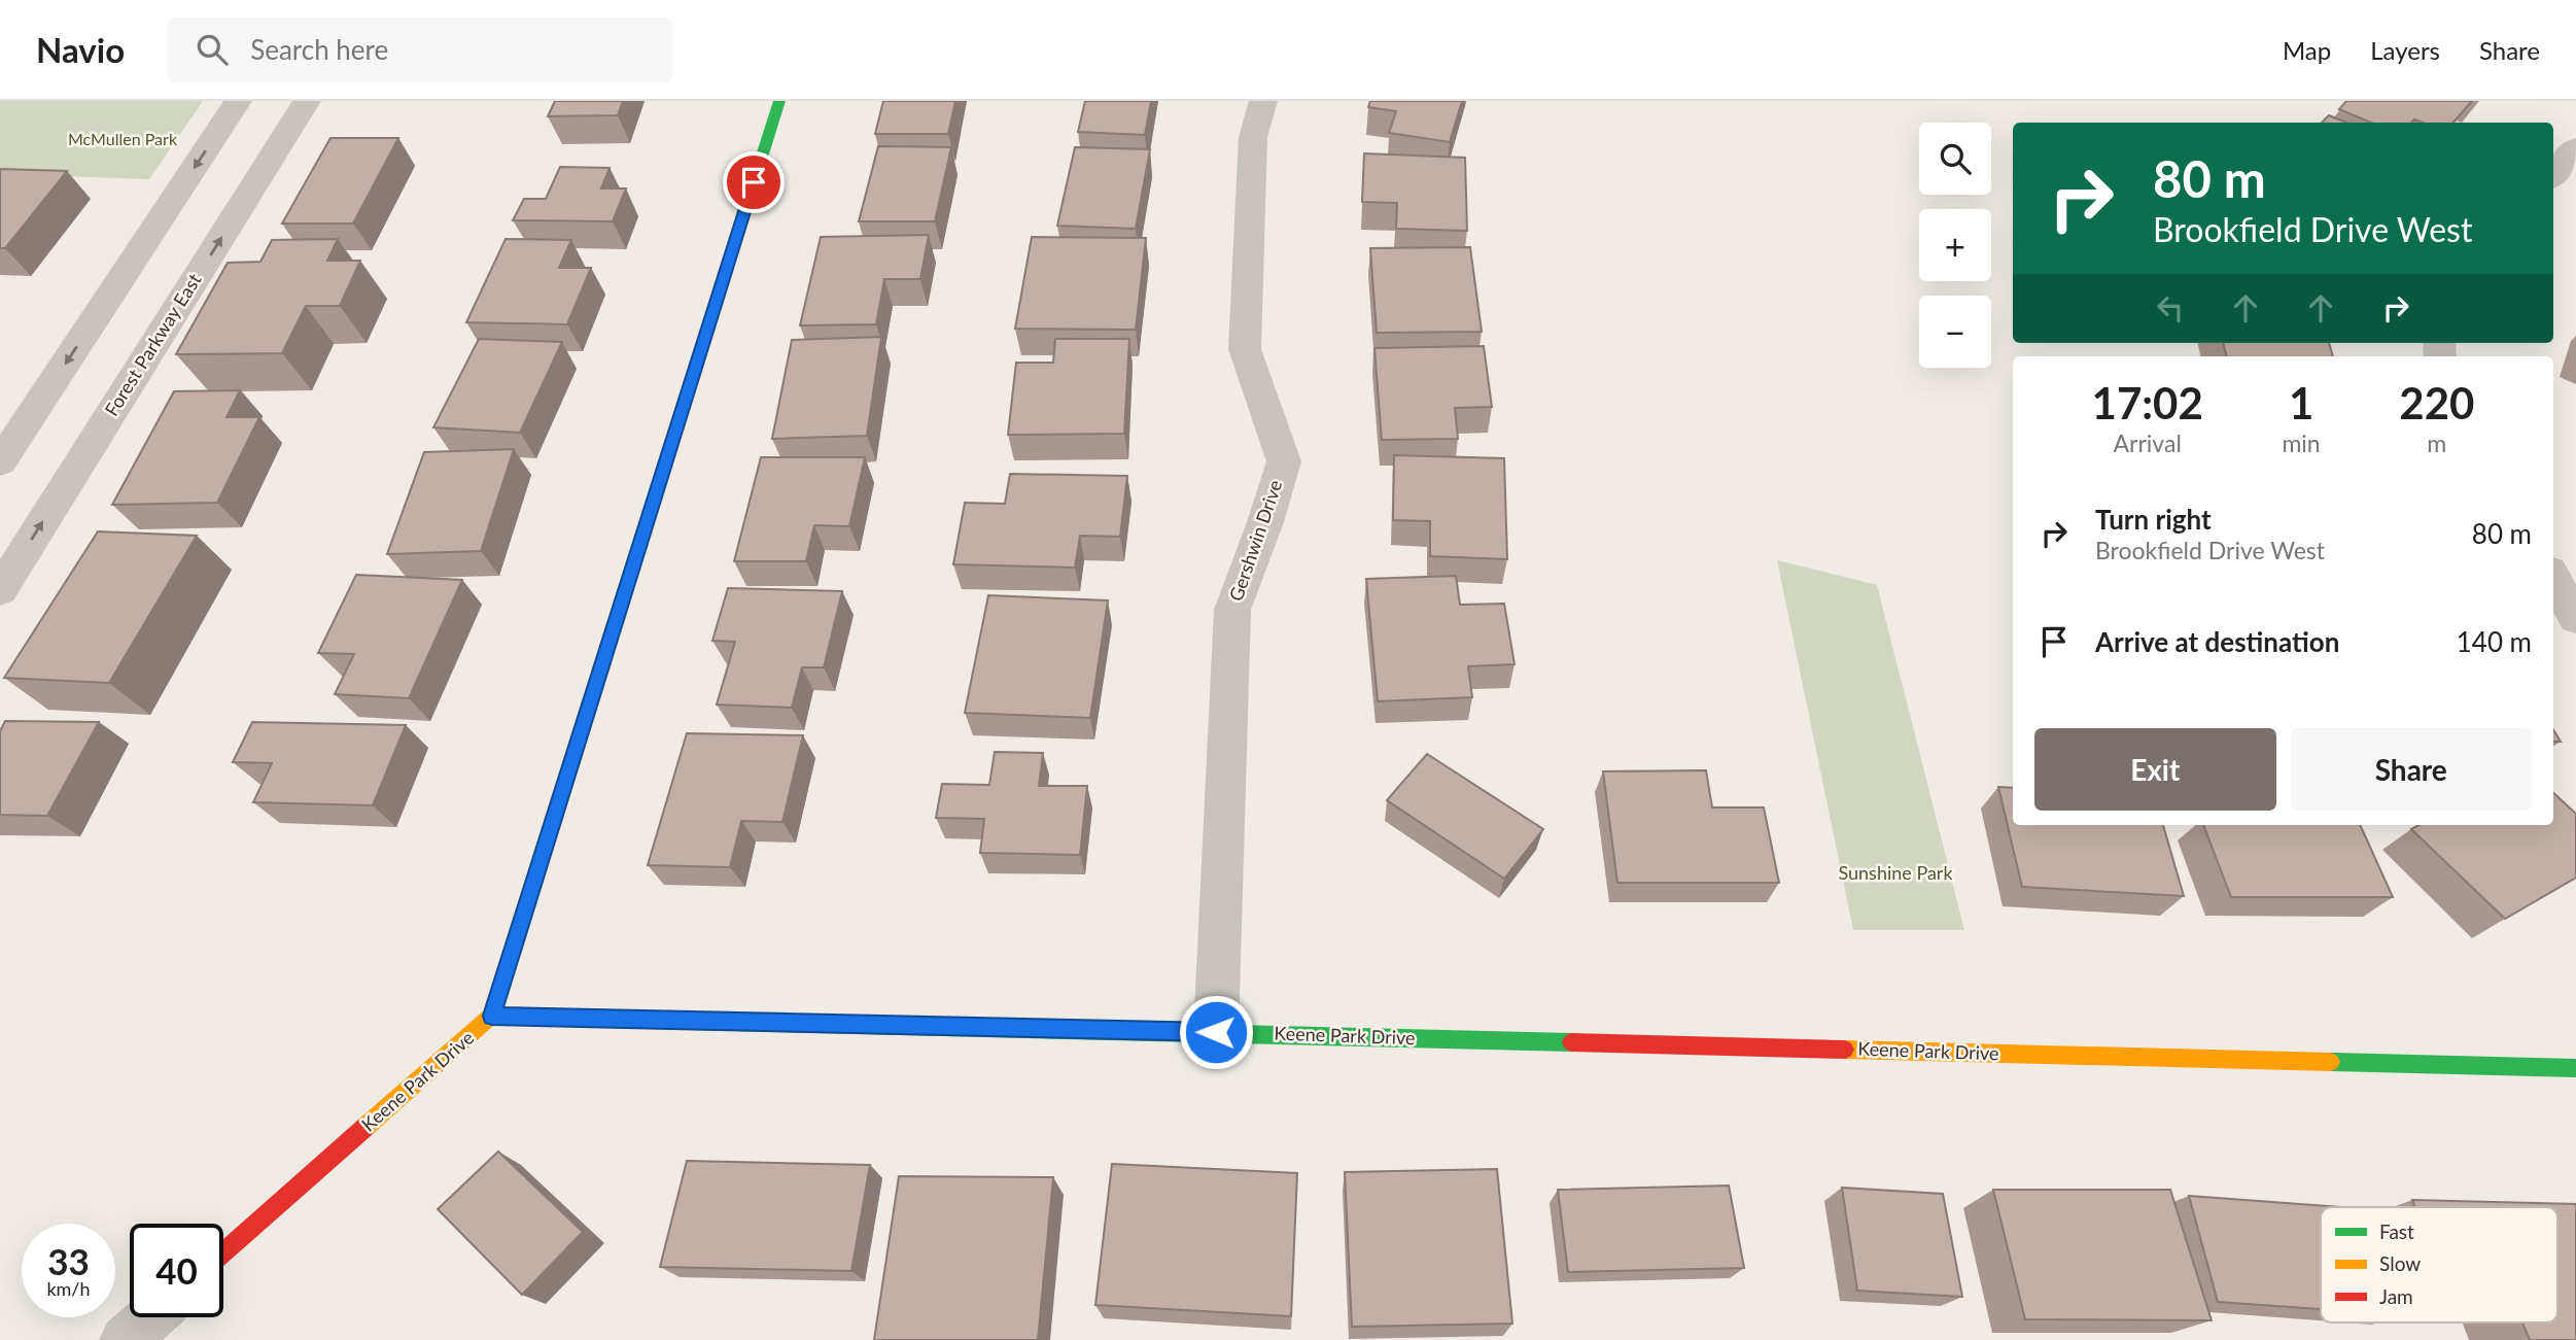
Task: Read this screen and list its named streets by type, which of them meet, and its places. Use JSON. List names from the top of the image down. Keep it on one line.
{"streets":{"street":["Forest Parkway East","Gershwin Drive","Keene Park Drive"]},"crossings":[["Gershwin Drive","Keene Park Drive"]],"parks":["McMullen Park","Sunshine Park"],"legend":["Fast","Slow","Jam"],"page":{"header":"Navio","search":"Search here","nav":["Map","Layers","Share"],"map_buttons":["+","−"],"turn":["80 m","Brookfield Drive West"],"eta":["17:02","Arrival","1","min","220","m"],"list":[{"name":"Turn right","note":"Brookfield Drive West","value":"80 m"},{"name":"Arrive at destination","value":"140 m"}],"buttons":["Exit","Share"],"speed":"33 km/h","limit":"40"}}
